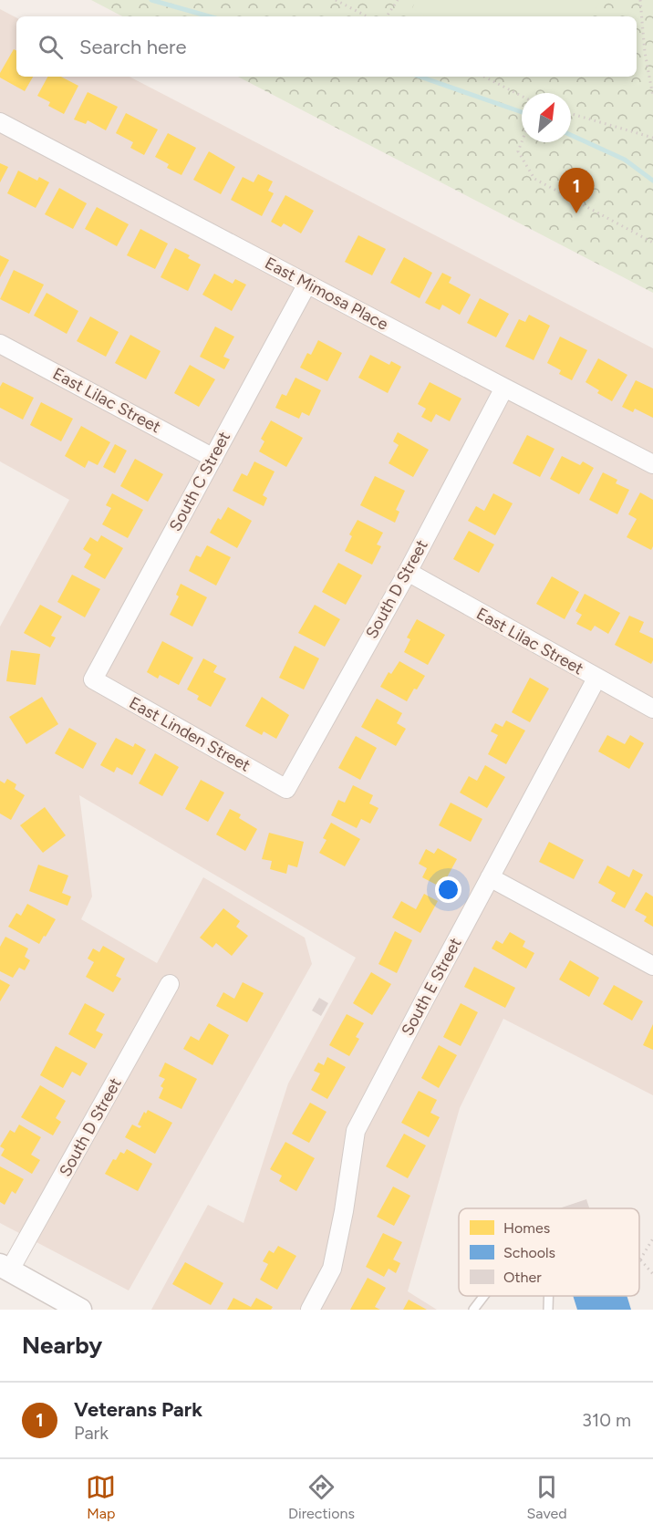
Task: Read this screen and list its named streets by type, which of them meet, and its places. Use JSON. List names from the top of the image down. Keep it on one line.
{"streets":{"street":["East Mimosa Place","East Lilac Street","South C Street","South D Street","East Linden Street","South E Street"]},"crossings":[["East Mimosa Place","South C Street"],["East Mimosa Place","South D Street"],["East Lilac Street","South C Street"],["East Lilac Street","South D Street"],["East Lilac Street","South E Street"],["South C Street","East Linden Street"],["South D Street","East Linden Street"]],"legend":["Homes","Schools","Other"],"north":"top right","page":{"search":"Search here","pins":"1","heading":"Nearby","list":[{"mark":"1","name":"Veterans Park","note":"Park","value":"310 m"}],"nav":["Map","Directions","Saved"]}}
